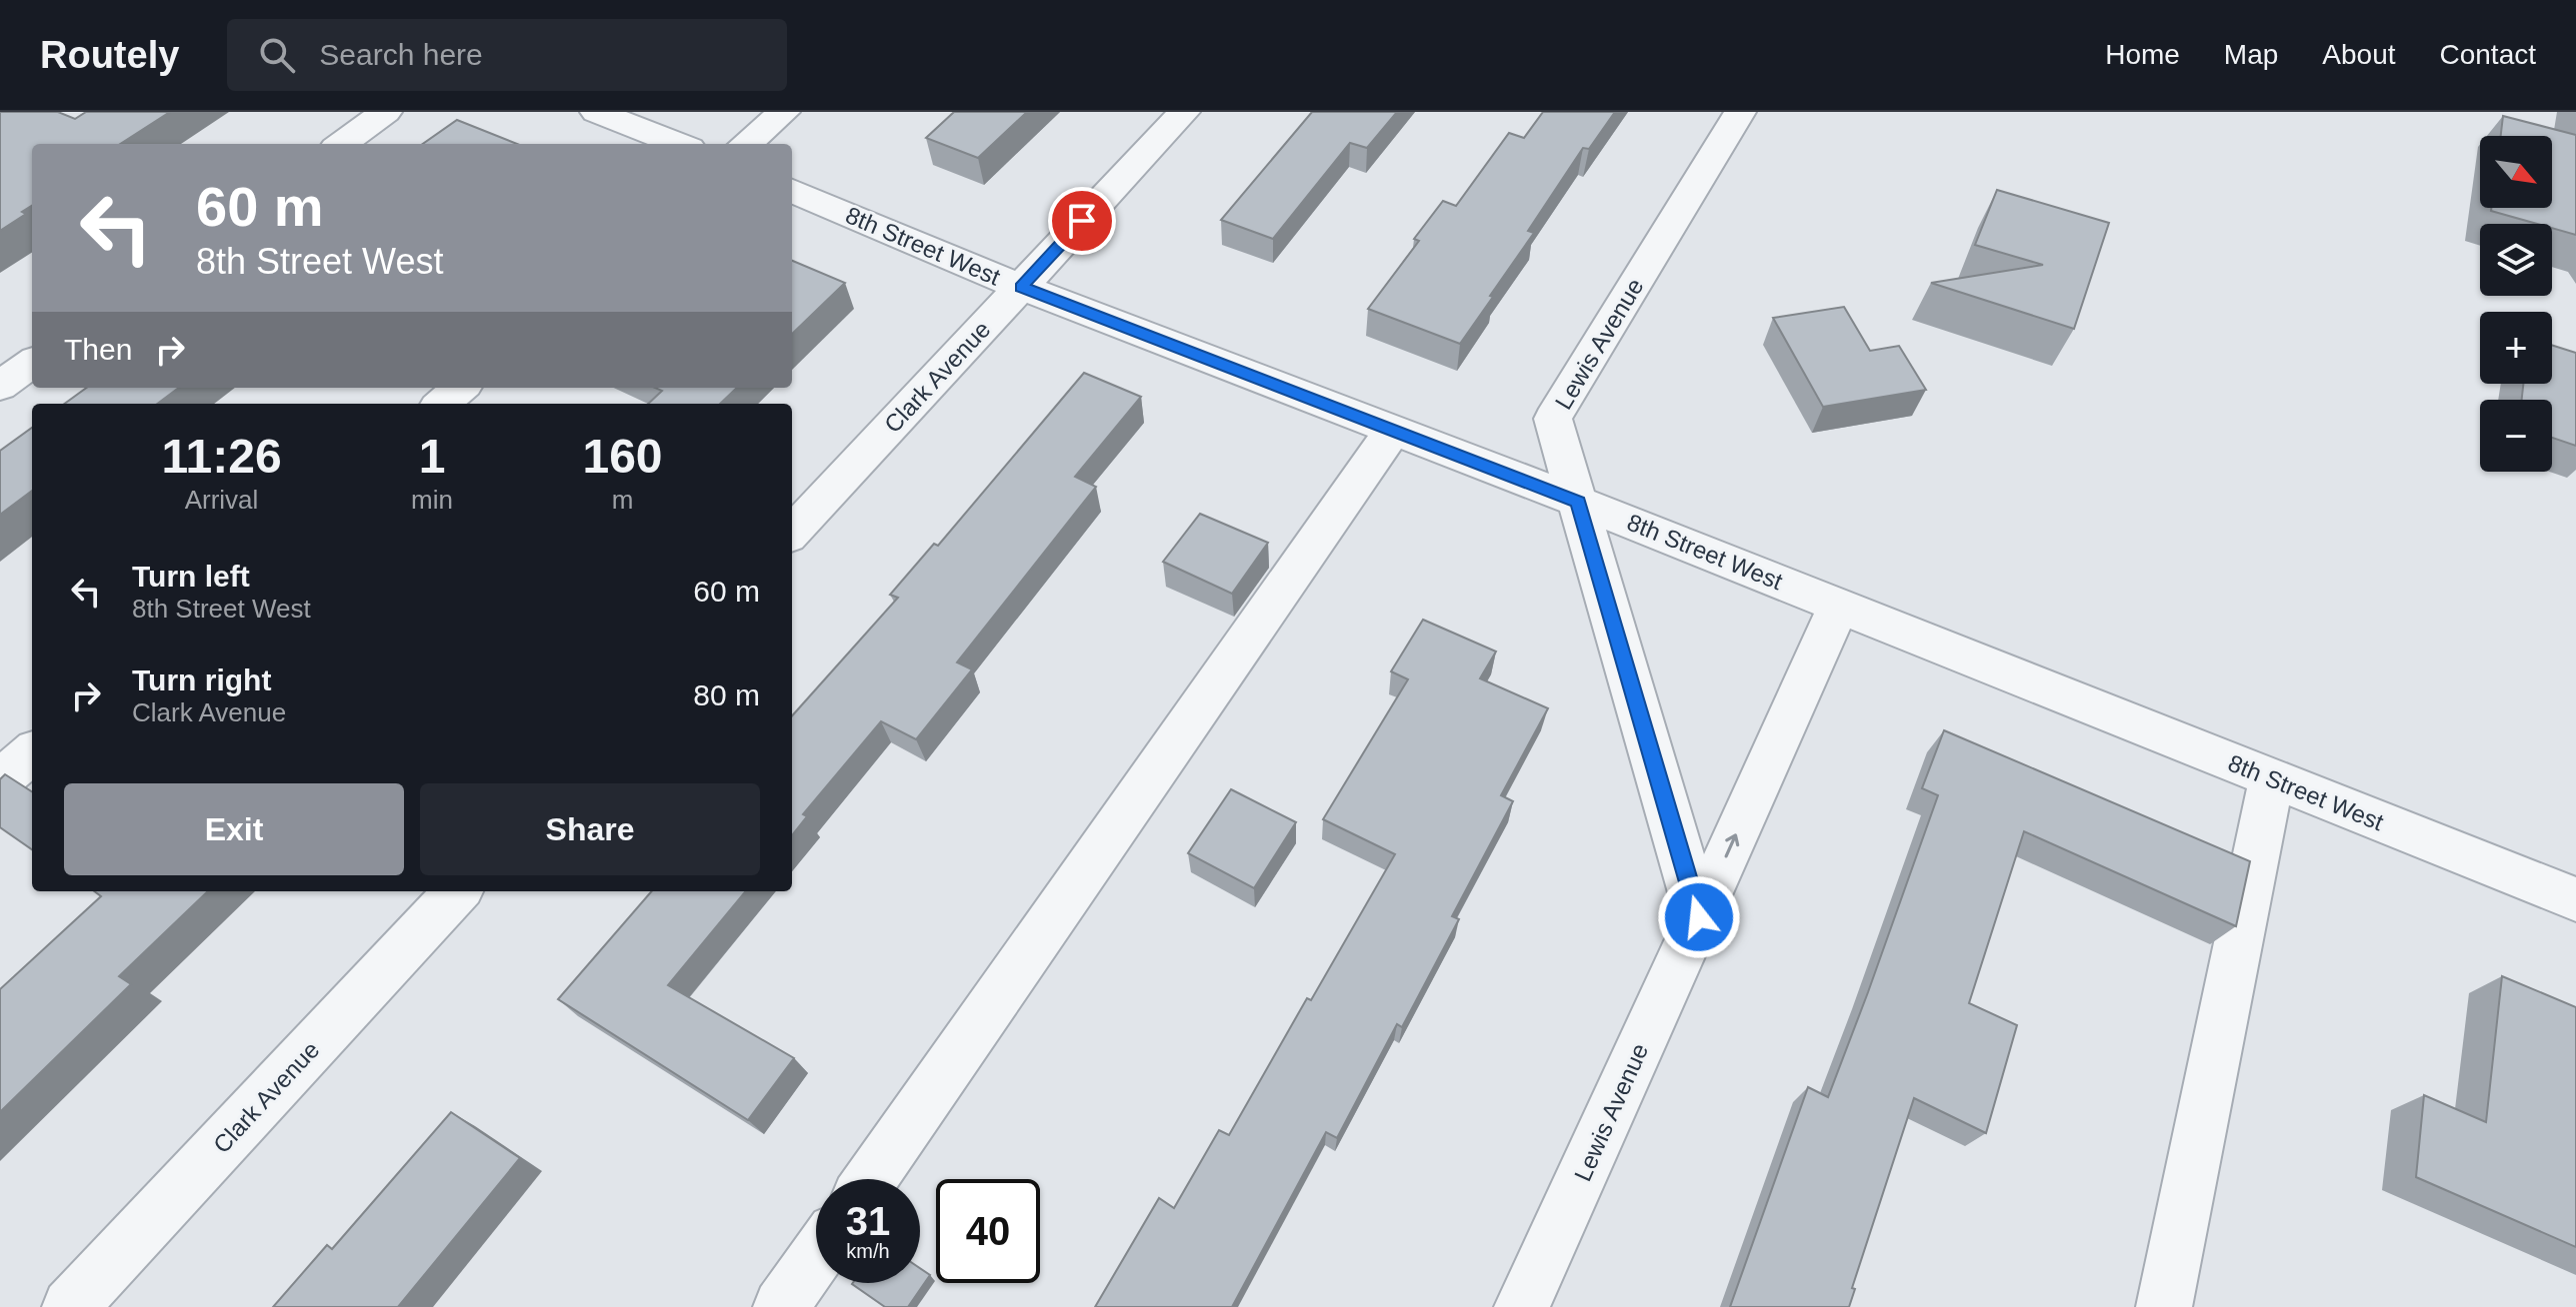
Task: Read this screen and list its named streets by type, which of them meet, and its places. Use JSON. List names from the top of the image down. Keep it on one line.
{"streets":{"street":["8th Street West","Lewis Avenue","Clark Avenue"]},"crossings":[["8th Street West","Lewis Avenue"],["8th Street West","Clark Avenue"]],"north":"bottom right","page":{"header":"Routely","search":"Search here","nav":["Home","Map","About","Contact"],"map_buttons":["+","−"],"turn":["60 m","8th Street West"],"then":"Then","eta":["11:26","Arrival","1","min","160","m"],"list":[{"name":"Turn left","note":"8th Street West","value":"60 m"},{"name":"Turn right","note":"Clark Avenue","value":"80 m"}],"buttons":["Exit","Share"],"speed":"31 km/h","limit":"40"}}
